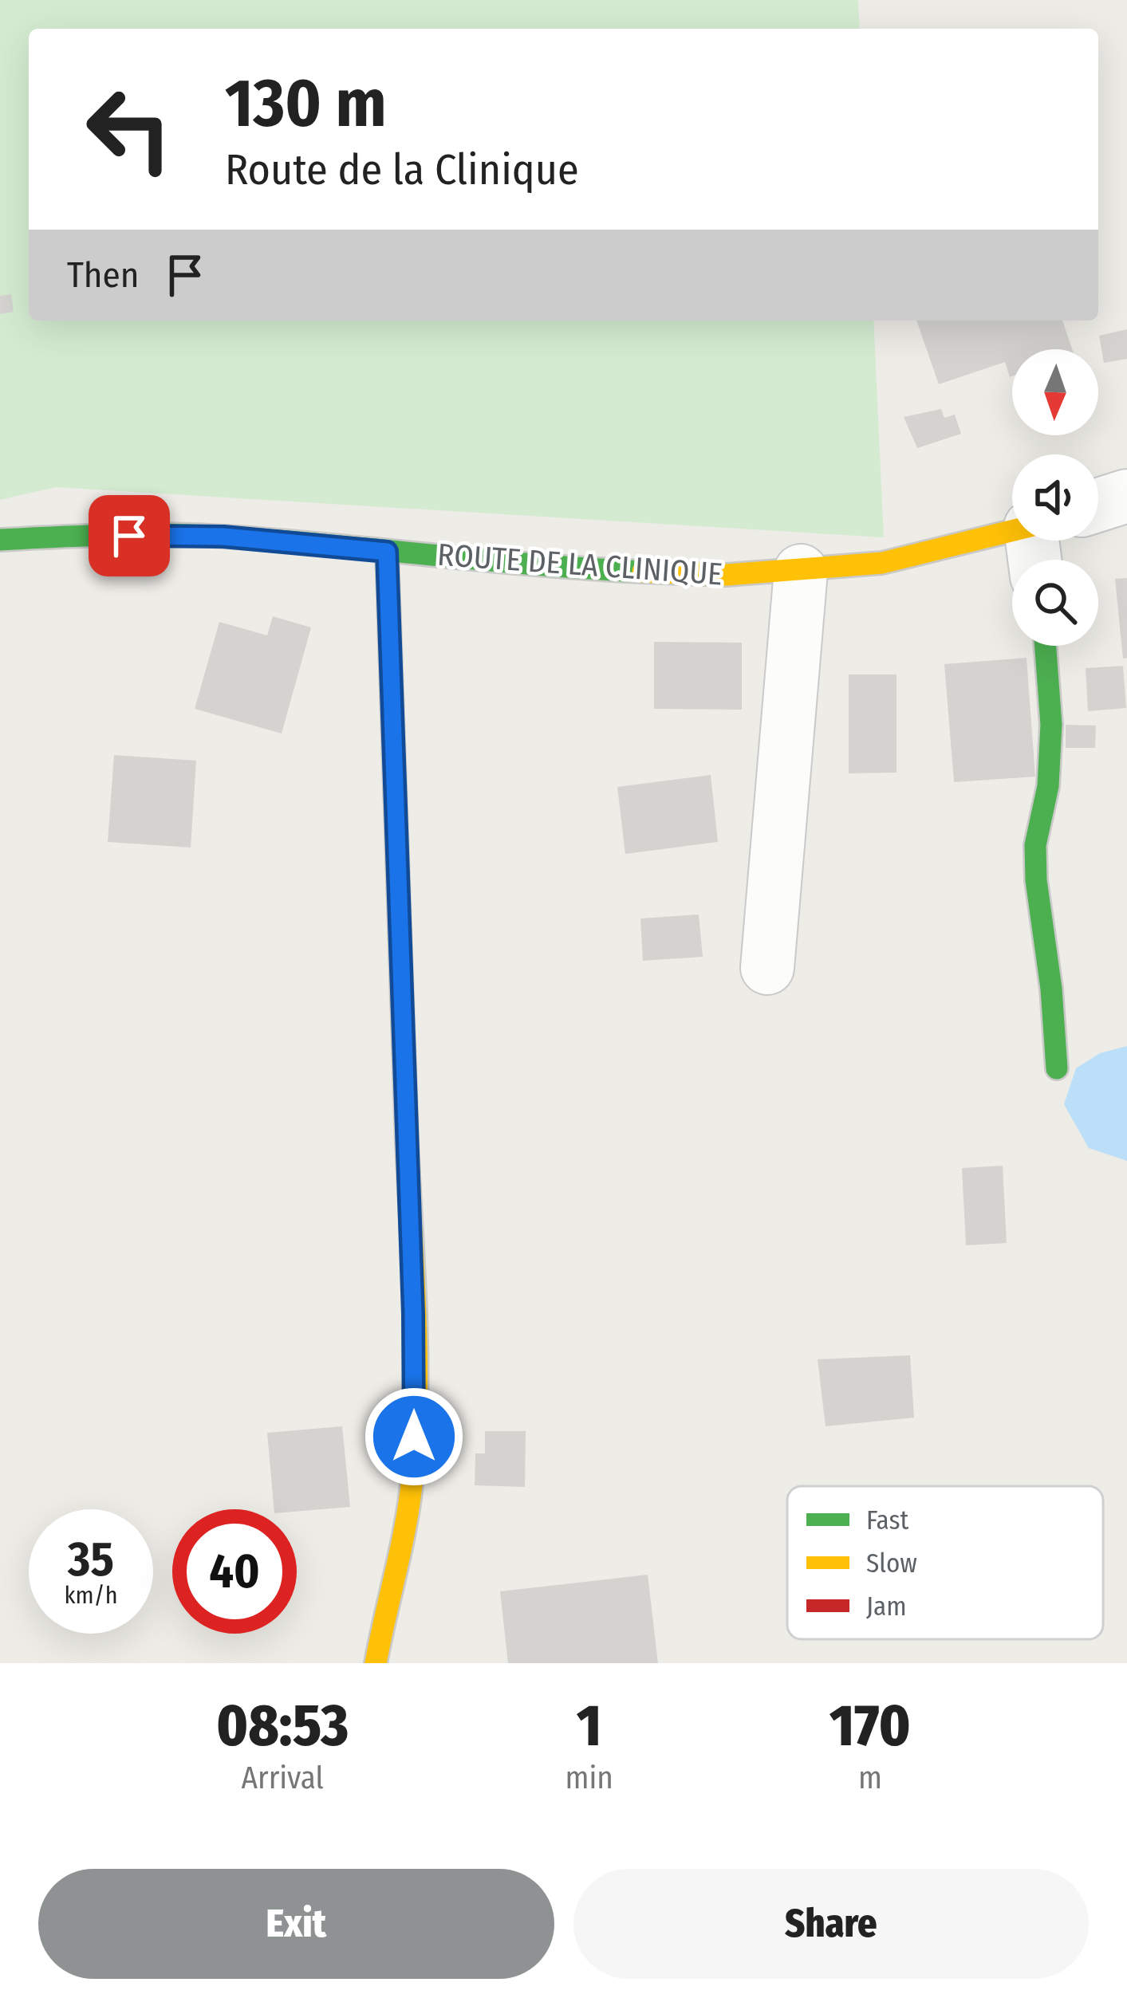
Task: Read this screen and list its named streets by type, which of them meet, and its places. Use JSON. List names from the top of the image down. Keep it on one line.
{"streets":{"street":["ROUTE DE LA CLINIQUE"]},"legend":["Fast","Slow","Jam"],"north":"bottom","page":{"turn":["130 m","Route de la Clinique"],"then":"Then","speed":"35 km/h","limit":"40","eta":["08:53","Arrival","1","min","170","m"],"buttons":["Exit","Share"]}}
